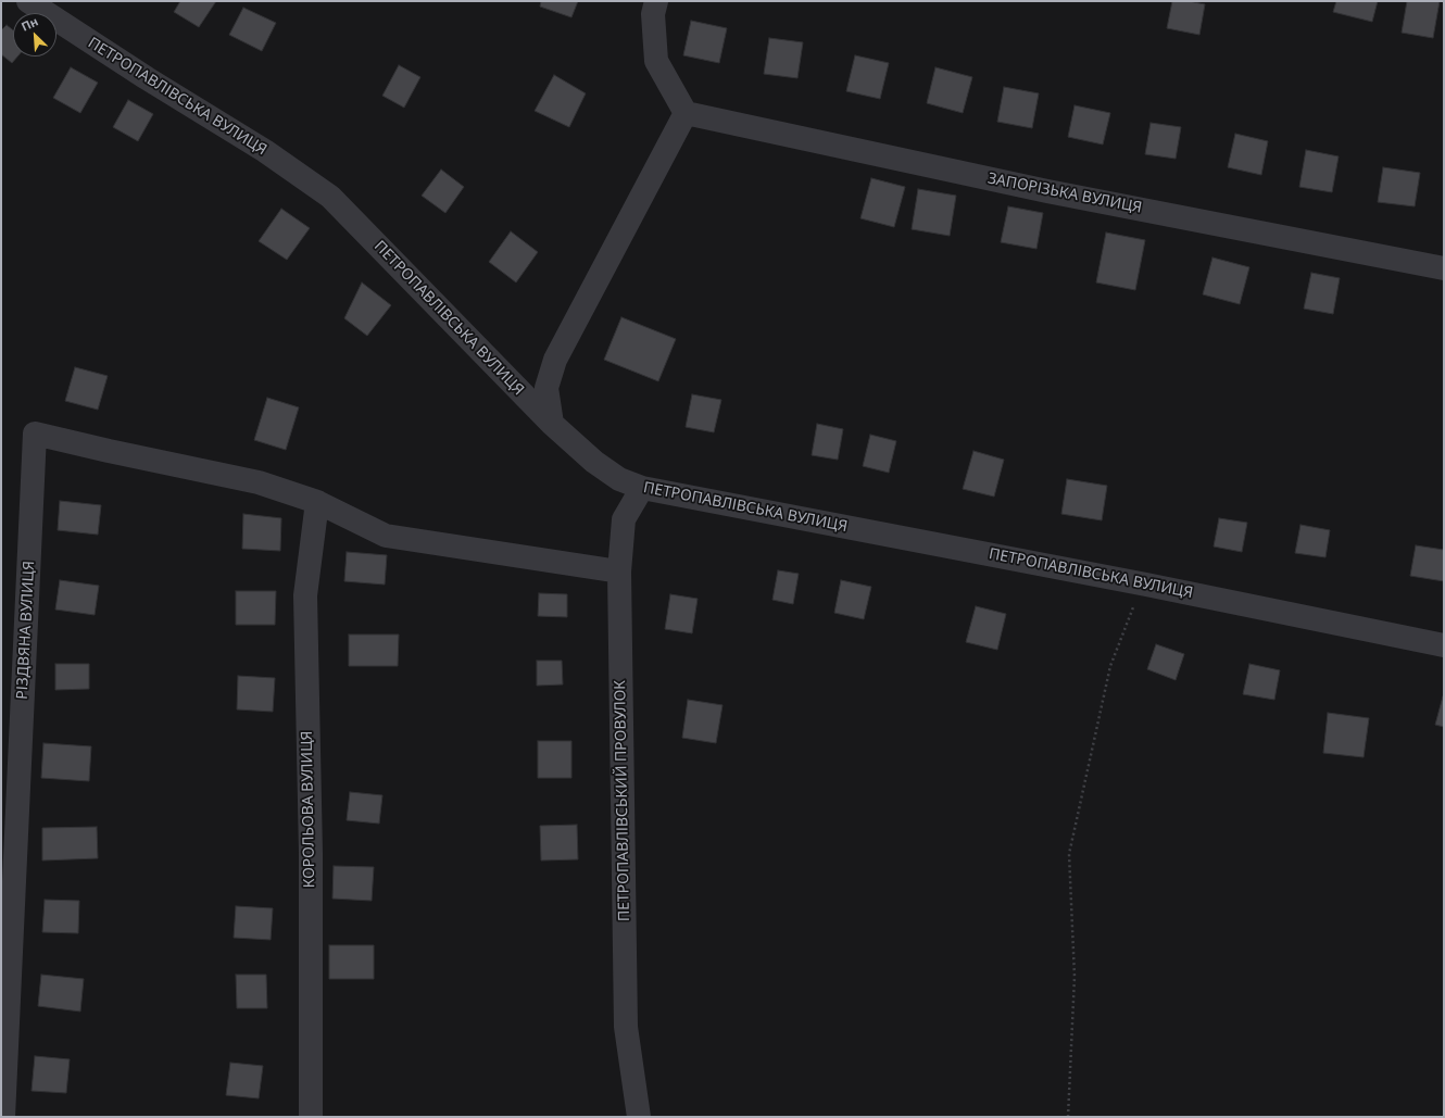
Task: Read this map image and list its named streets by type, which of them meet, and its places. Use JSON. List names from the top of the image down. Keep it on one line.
{"streets":{"street":["ПЕТРОПАВЛІВСЬКА ВУЛИЦЯ","ЗАПОРІЗЬКА ВУЛИЦЯ","РІЗДВЯНА ВУЛИЦЯ","ПЕТРОПАВЛІВСЬКИЙ ПРОВУЛОК","КОРОЛЬОВА ВУЛИЦЯ"]},"crossings":[["ПЕТРОПАВЛІВСЬКА ВУЛИЦЯ","ПЕТРОПАВЛІВСЬКИЙ ПРОВУЛОК"],["РІЗДВЯНА ВУЛИЦЯ","КОРОЛЬОВА ВУЛИЦЯ"]],"north":"top left"}
